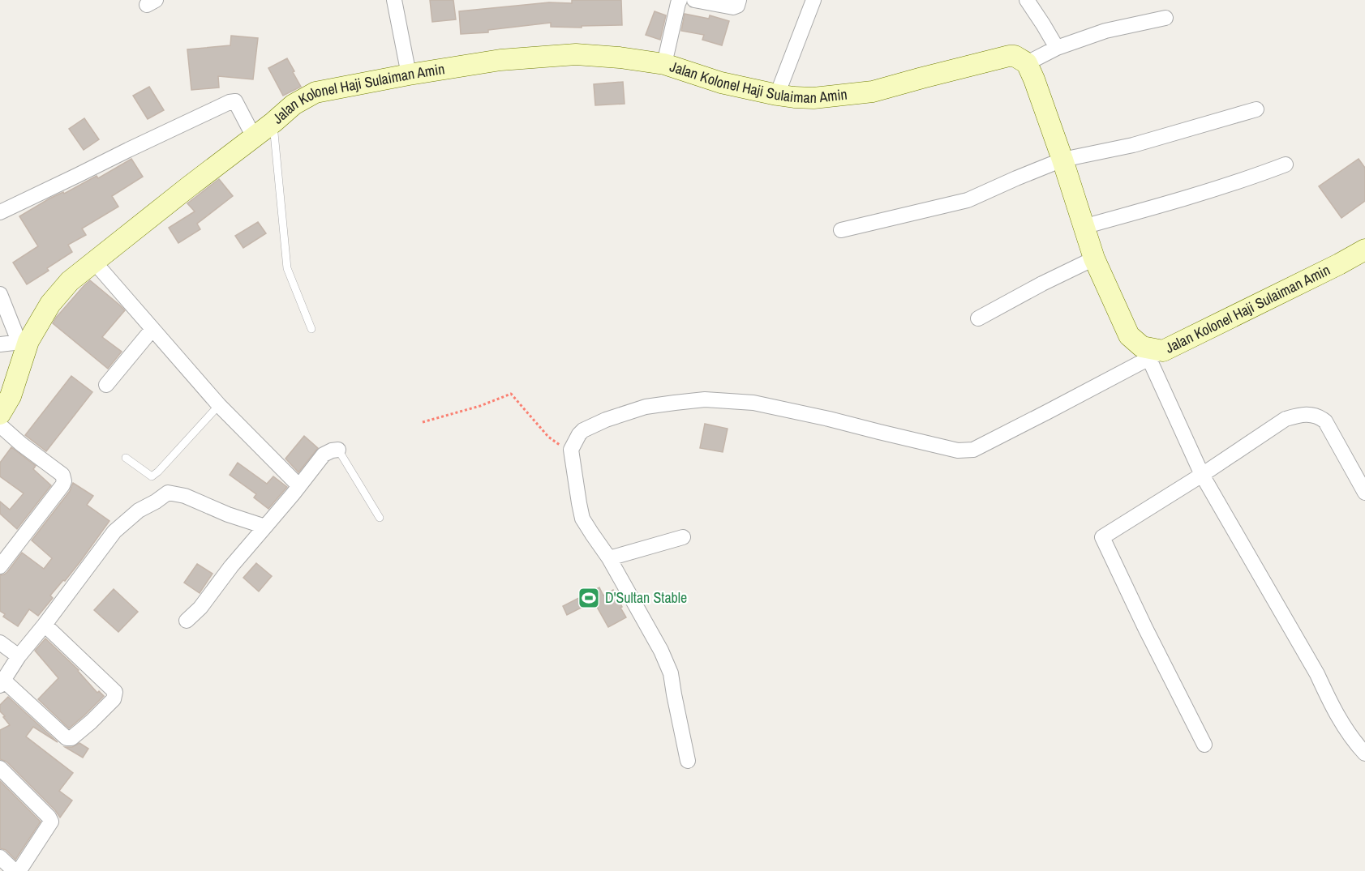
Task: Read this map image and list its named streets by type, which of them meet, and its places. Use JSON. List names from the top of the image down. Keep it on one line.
{"streets":{"street":["Jalan Kolonel Haji Sulaiman Amin"]},"places":{"sports":["D'Sultan Stable"]}}
